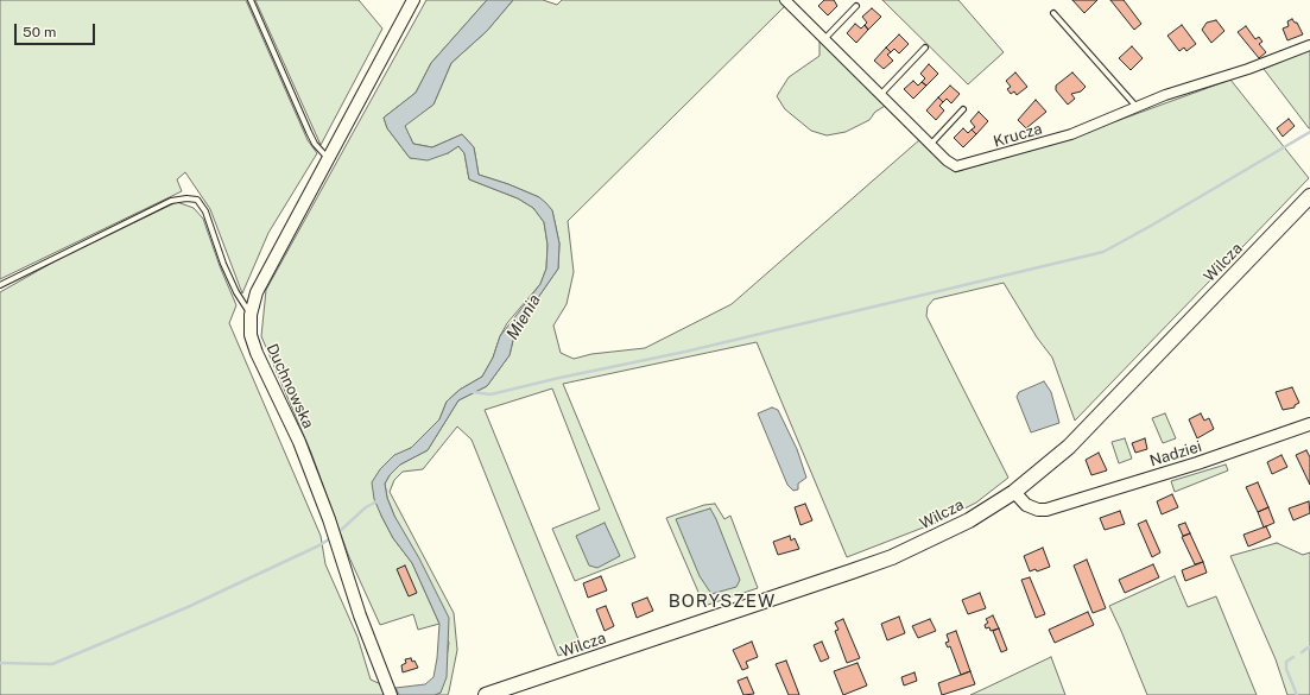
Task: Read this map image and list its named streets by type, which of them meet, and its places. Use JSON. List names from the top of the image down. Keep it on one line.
{"streets":{"main road":["Wilcza"],"street":["Krucza","Duchnowska","Nadziei"]},"crossings":[["Wilcza","Nadziei"]],"districts":["BORYSZEW"],"water":["Mienia"],"scale_bar":"50 m"}
